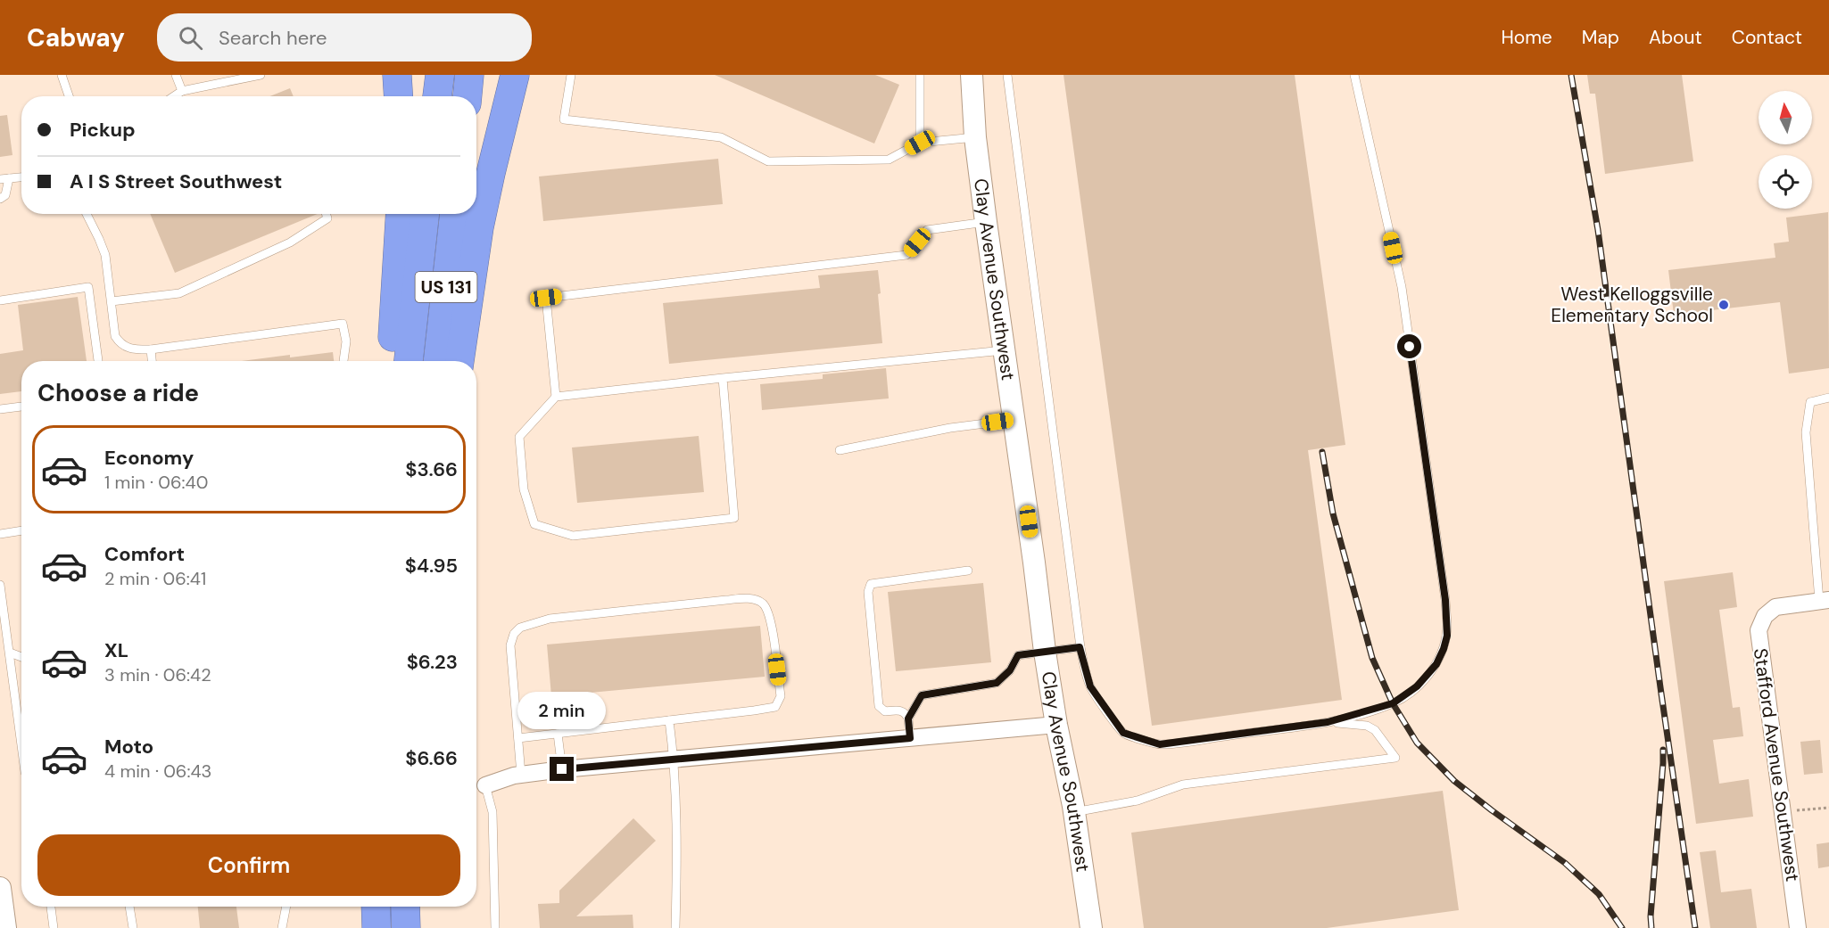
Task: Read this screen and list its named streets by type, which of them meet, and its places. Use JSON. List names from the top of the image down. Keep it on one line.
{"streets":{"highway":["US 131"],"street":["Clay Avenue Southwest","Stafford Avenue Southwest"]},"places":["West Kelloggsville Elementary School"],"north":"top","page":{"header":"Cabway","search":"Search here","nav":["Home","Map","About","Contact"],"banner":["Pickup","A I S Street Southwest"],"heading":"Choose a ride","list":[{"name":"Economy","note":"1 min · 06:40","value":"$3.66"},{"name":"Comfort","note":"2 min · 06:41","value":"$4.95"},{"name":"XL","note":"3 min · 06:42","value":"$6.23"},{"name":"Moto","note":"4 min · 06:43","value":"$6.66"}],"bubble":"2 min","buttons":"Confirm"}}
